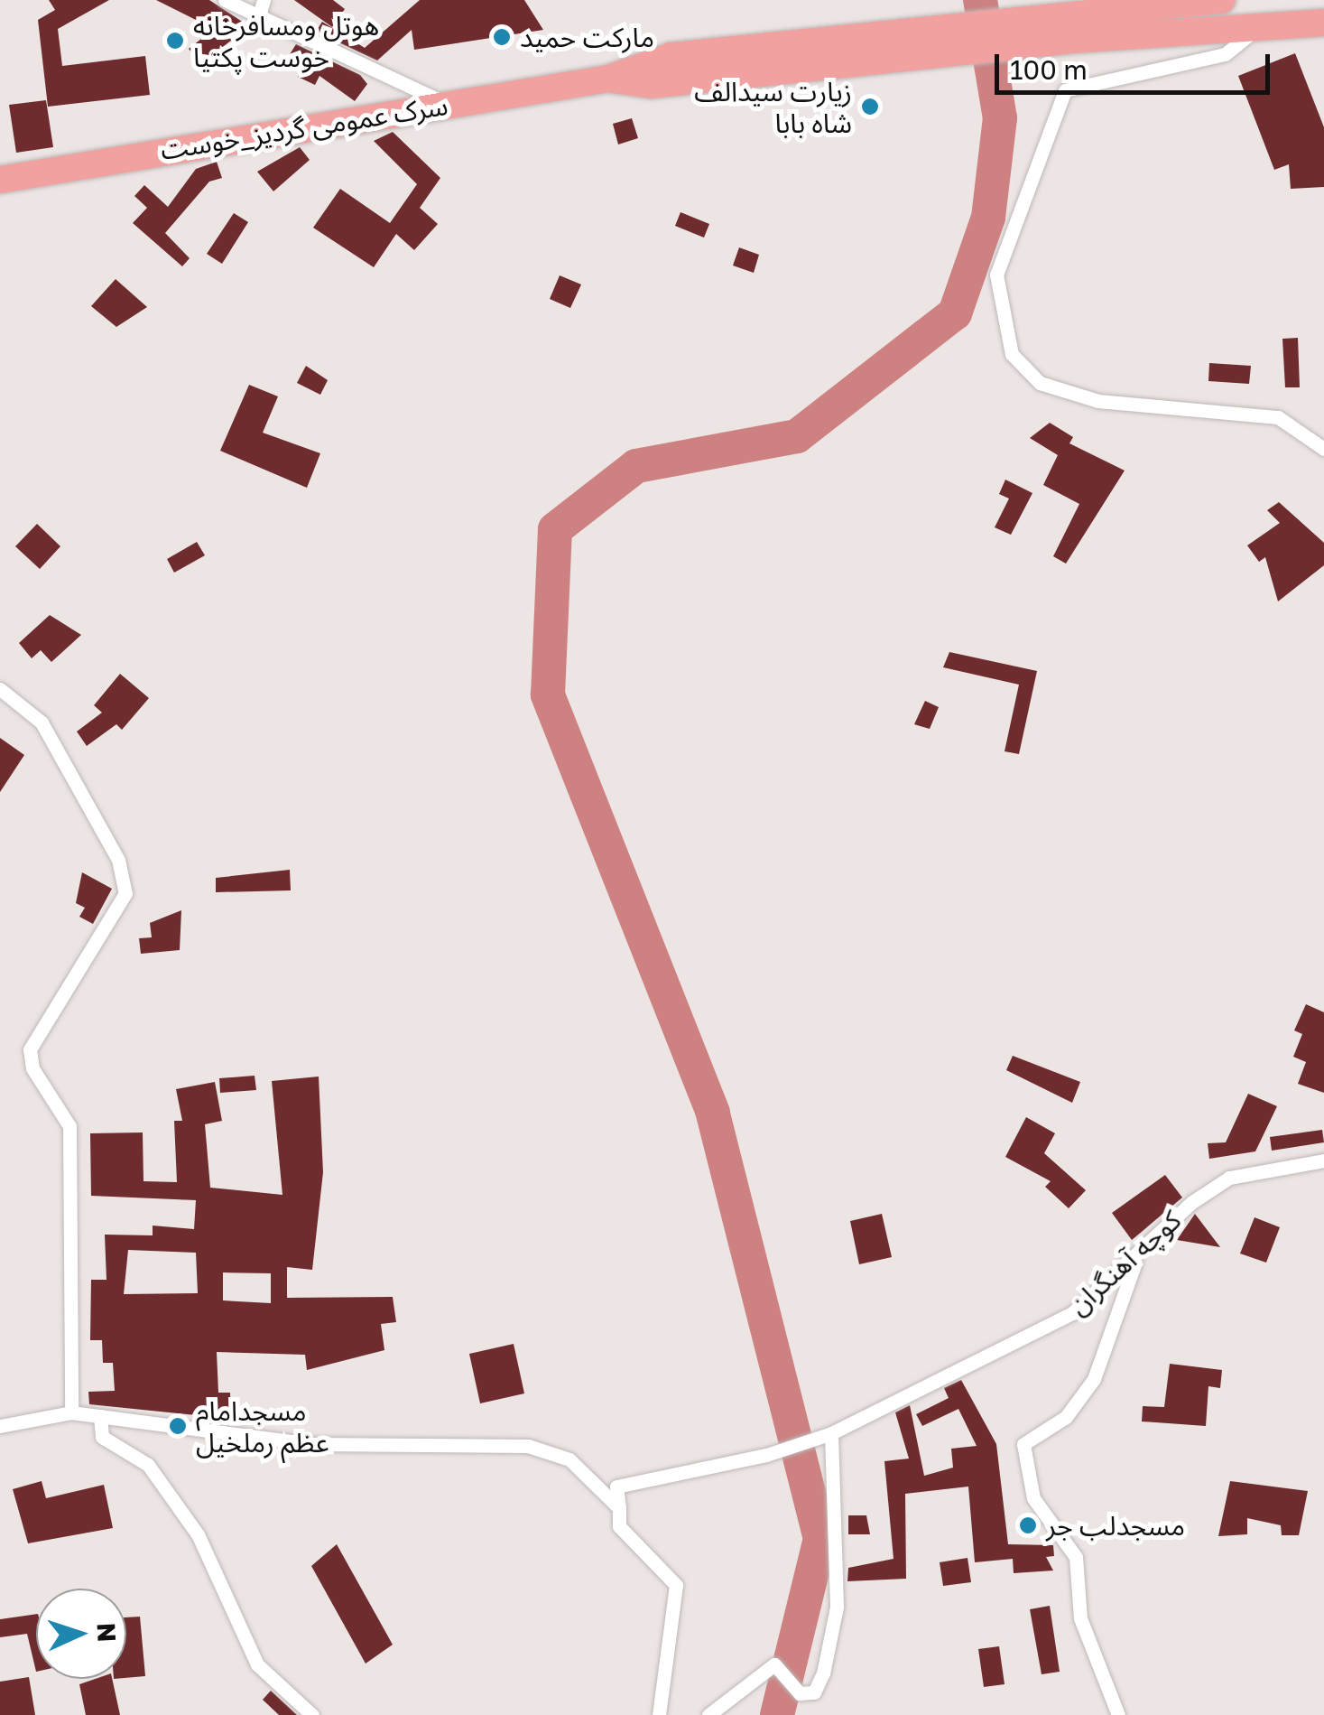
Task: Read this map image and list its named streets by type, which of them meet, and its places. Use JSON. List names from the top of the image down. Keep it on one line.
{"streets":{"highway":["سرک عمومی گردیز_خوست"],"street":["کوچه آهنگران"]},"places":["مارکت حمید","هوتل ومسافرخانه خوست پکتیا","زیارت سیدالف شاه بابا","مسجدامام عظم رملخیل","مسجدلب جر"],"scale_bar":"100 m","north":"right"}
